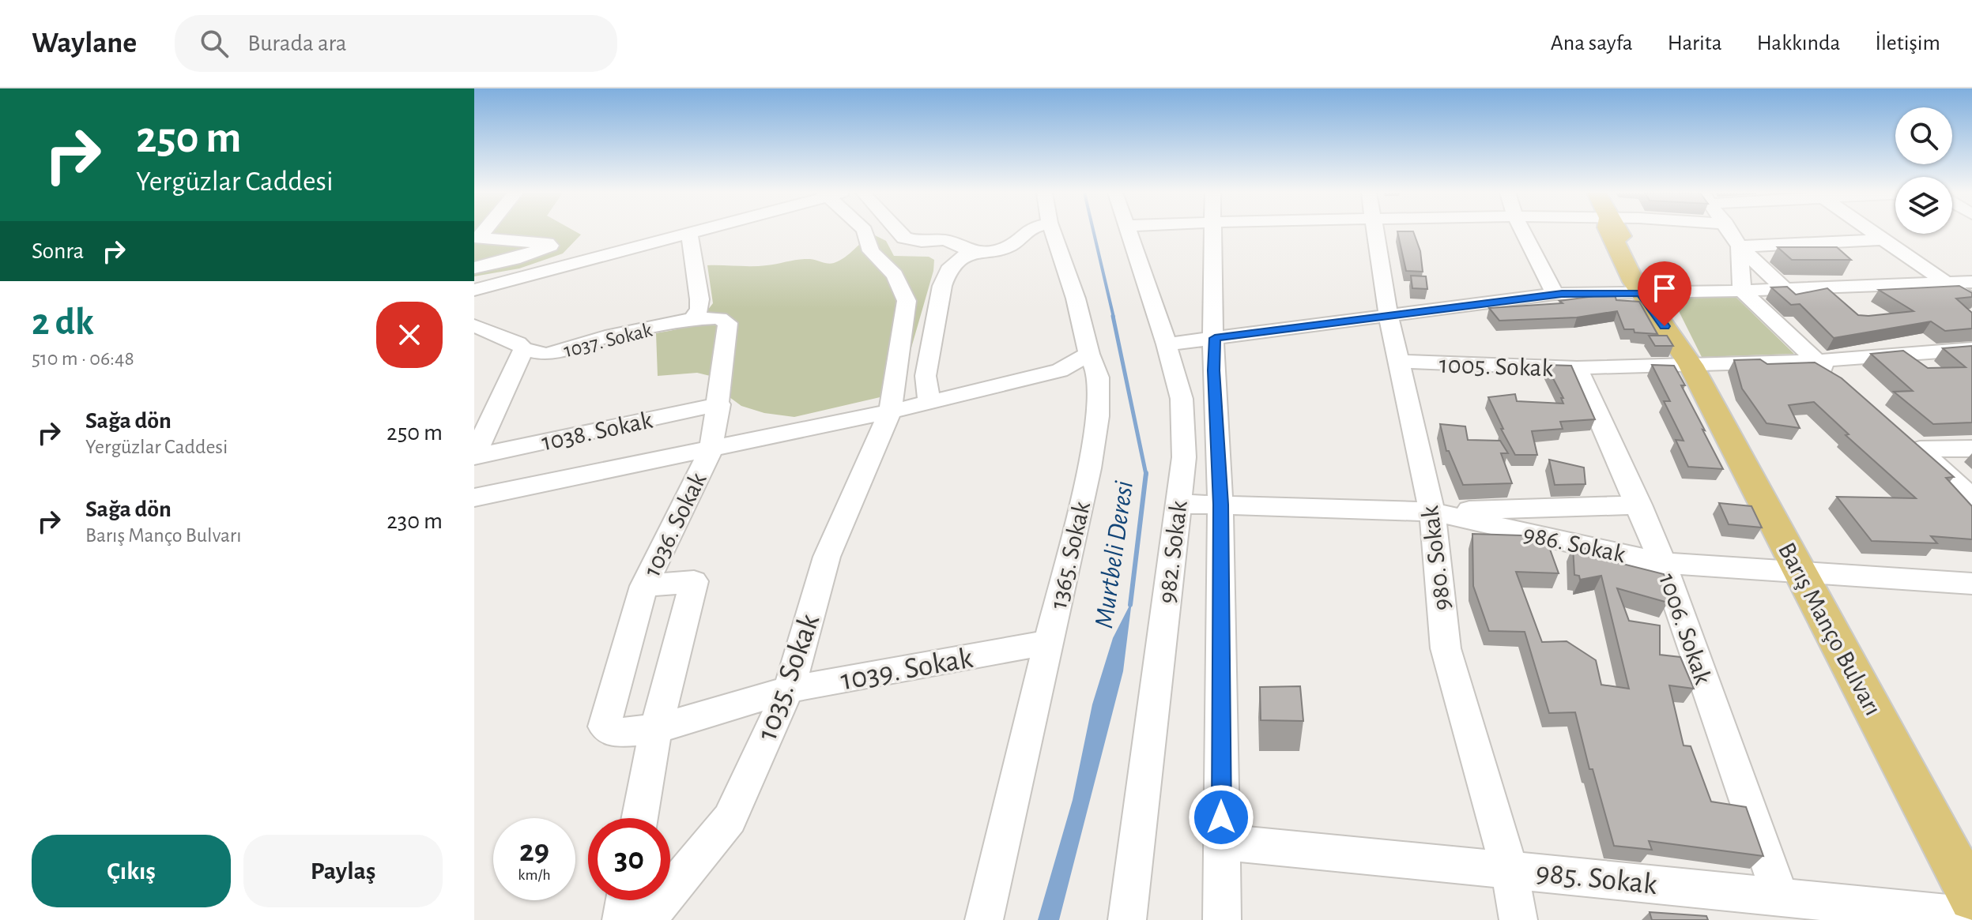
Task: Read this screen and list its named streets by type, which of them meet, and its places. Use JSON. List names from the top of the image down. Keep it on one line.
{"streets":{"main road":["Barış Manço Bulvarı"],"street":["1037. Sokak","1005. Sokak","1038. Sokak","1036. Sokak","986. Sokak","982. Sokak","1365. Sokak","980. Sokak","1006. Sokak","1039. Sokak","1035. Sokak","985. Sokak"]},"crossings":[["1037. Sokak","1036. Sokak"],["1005. Sokak","980. Sokak"],["1005. Sokak","1006. Sokak"],["1005. Sokak","Barış Manço Bulvarı"],["1038. Sokak","1036. Sokak"],["1036. Sokak","1039. Sokak"],["986. Sokak","982. Sokak"],["986. Sokak","980. Sokak"],["986. Sokak","1006. Sokak"],["986. Sokak","Barış Manço Bulvarı"],["1365. Sokak","1039. Sokak"],["980. Sokak","985. Sokak"],["1006. Sokak","985. Sokak"],["1039. Sokak","1035. Sokak"]],"water":["Murtbeli Deresi"],"page":{"header":"Waylane","search":"Burada ara","nav":["Ana sayfa","Harita","Hakkında","İletişim"],"turn":["250 m","Yergüzlar Caddesi"],"then":"Sonra","heading":["2 dk","510 m · 06:48"],"list":[{"name":"Sağa dön","note":"Yergüzlar Caddesi","value":"250 m"},{"name":"Sağa dön","note":"Barış Manço Bulvarı","value":"230 m"}],"speed":"29 km/h","limit":"30","buttons":["Çıkış","Paylaş"]}}
